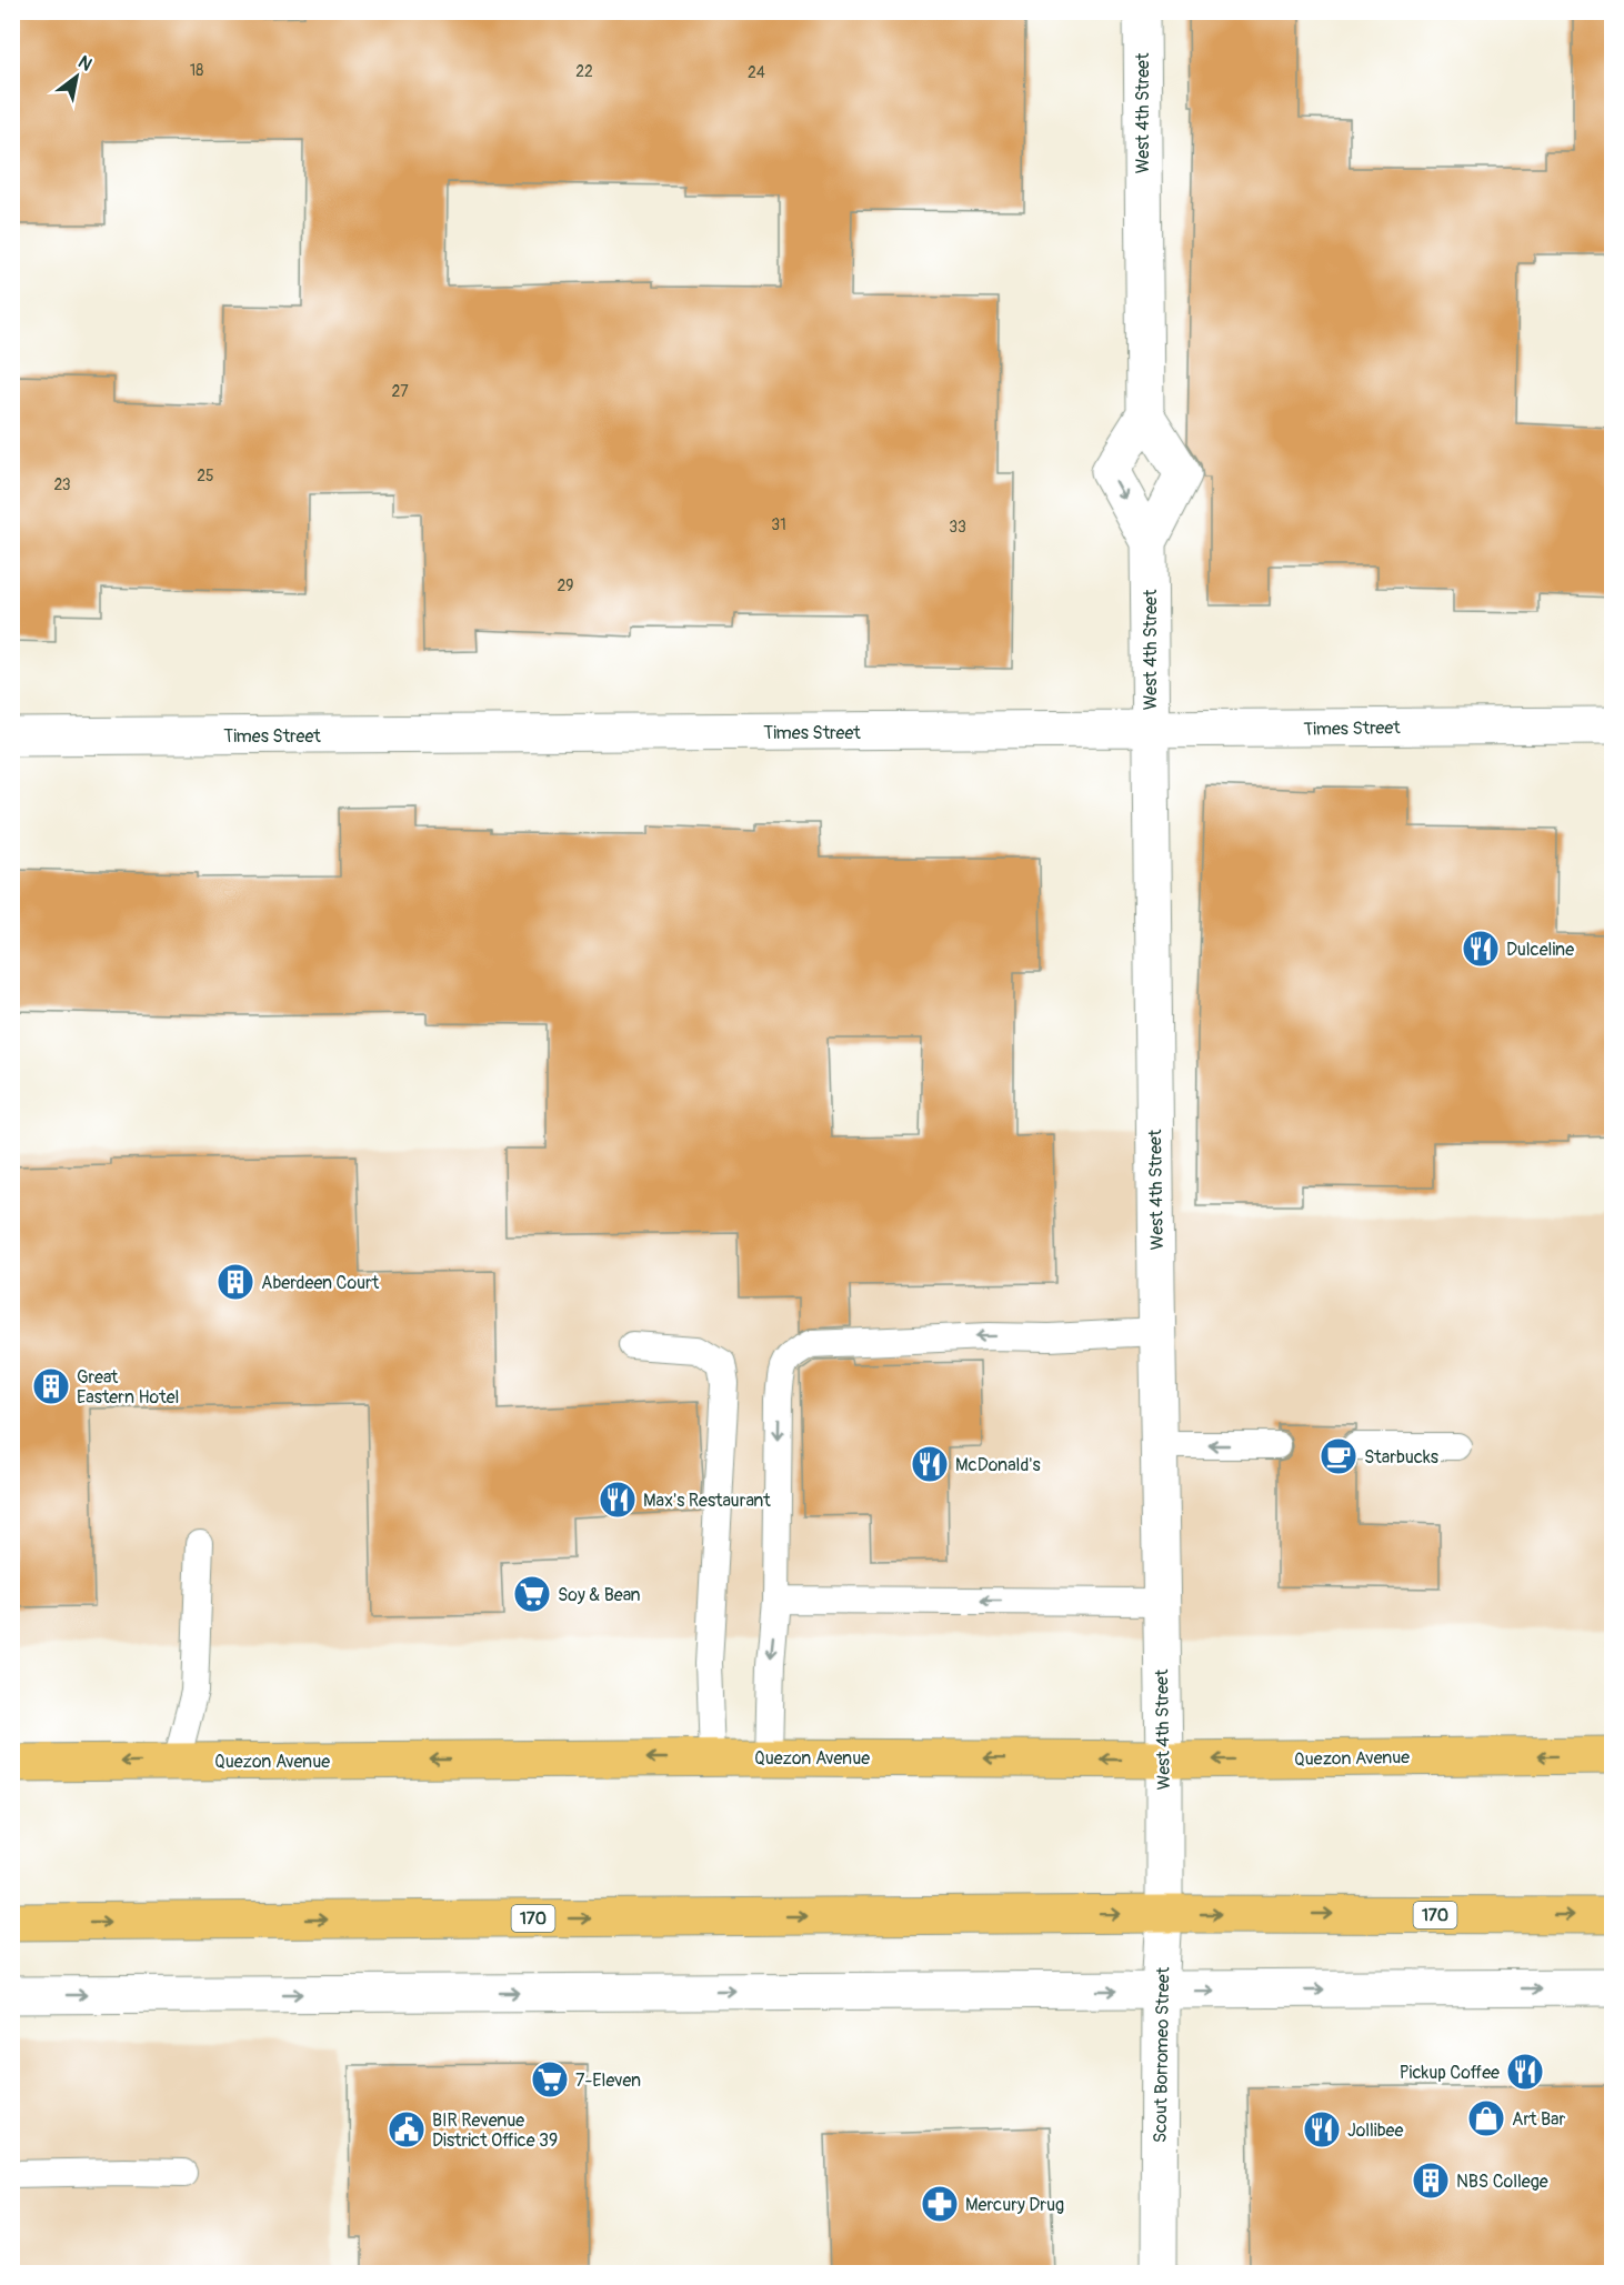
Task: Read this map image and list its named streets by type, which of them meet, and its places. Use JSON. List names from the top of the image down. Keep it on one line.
{"streets":{"main road":["Quezon Avenue","170"],"street":["West 4th Street","Times Street","Scout Borromeo Street"]},"crossings":[["West 4th Street","Times Street"],["West 4th Street","Quezon Avenue"],["West 4th Street","Scout Borromeo Street"],["170","Scout Borromeo Street"]],"places":{"restaurant":["Dulceline","McDonald's","Max's Restaurant","Pickup Coffee","Jollibee"],"building":["Aberdeen Court","Great Eastern Hotel","NBS College"],"cafe":["Starbucks"],"supermarket":["Soy & Bean","7-Eleven"],"shop":["Art Bar"],"public building":["BIR Revenue District Office 39"],"pharmacy":["Mercury Drug"]},"house_numbers":["18","22","24","27","25","23","31","33","29"],"north":"top right"}
